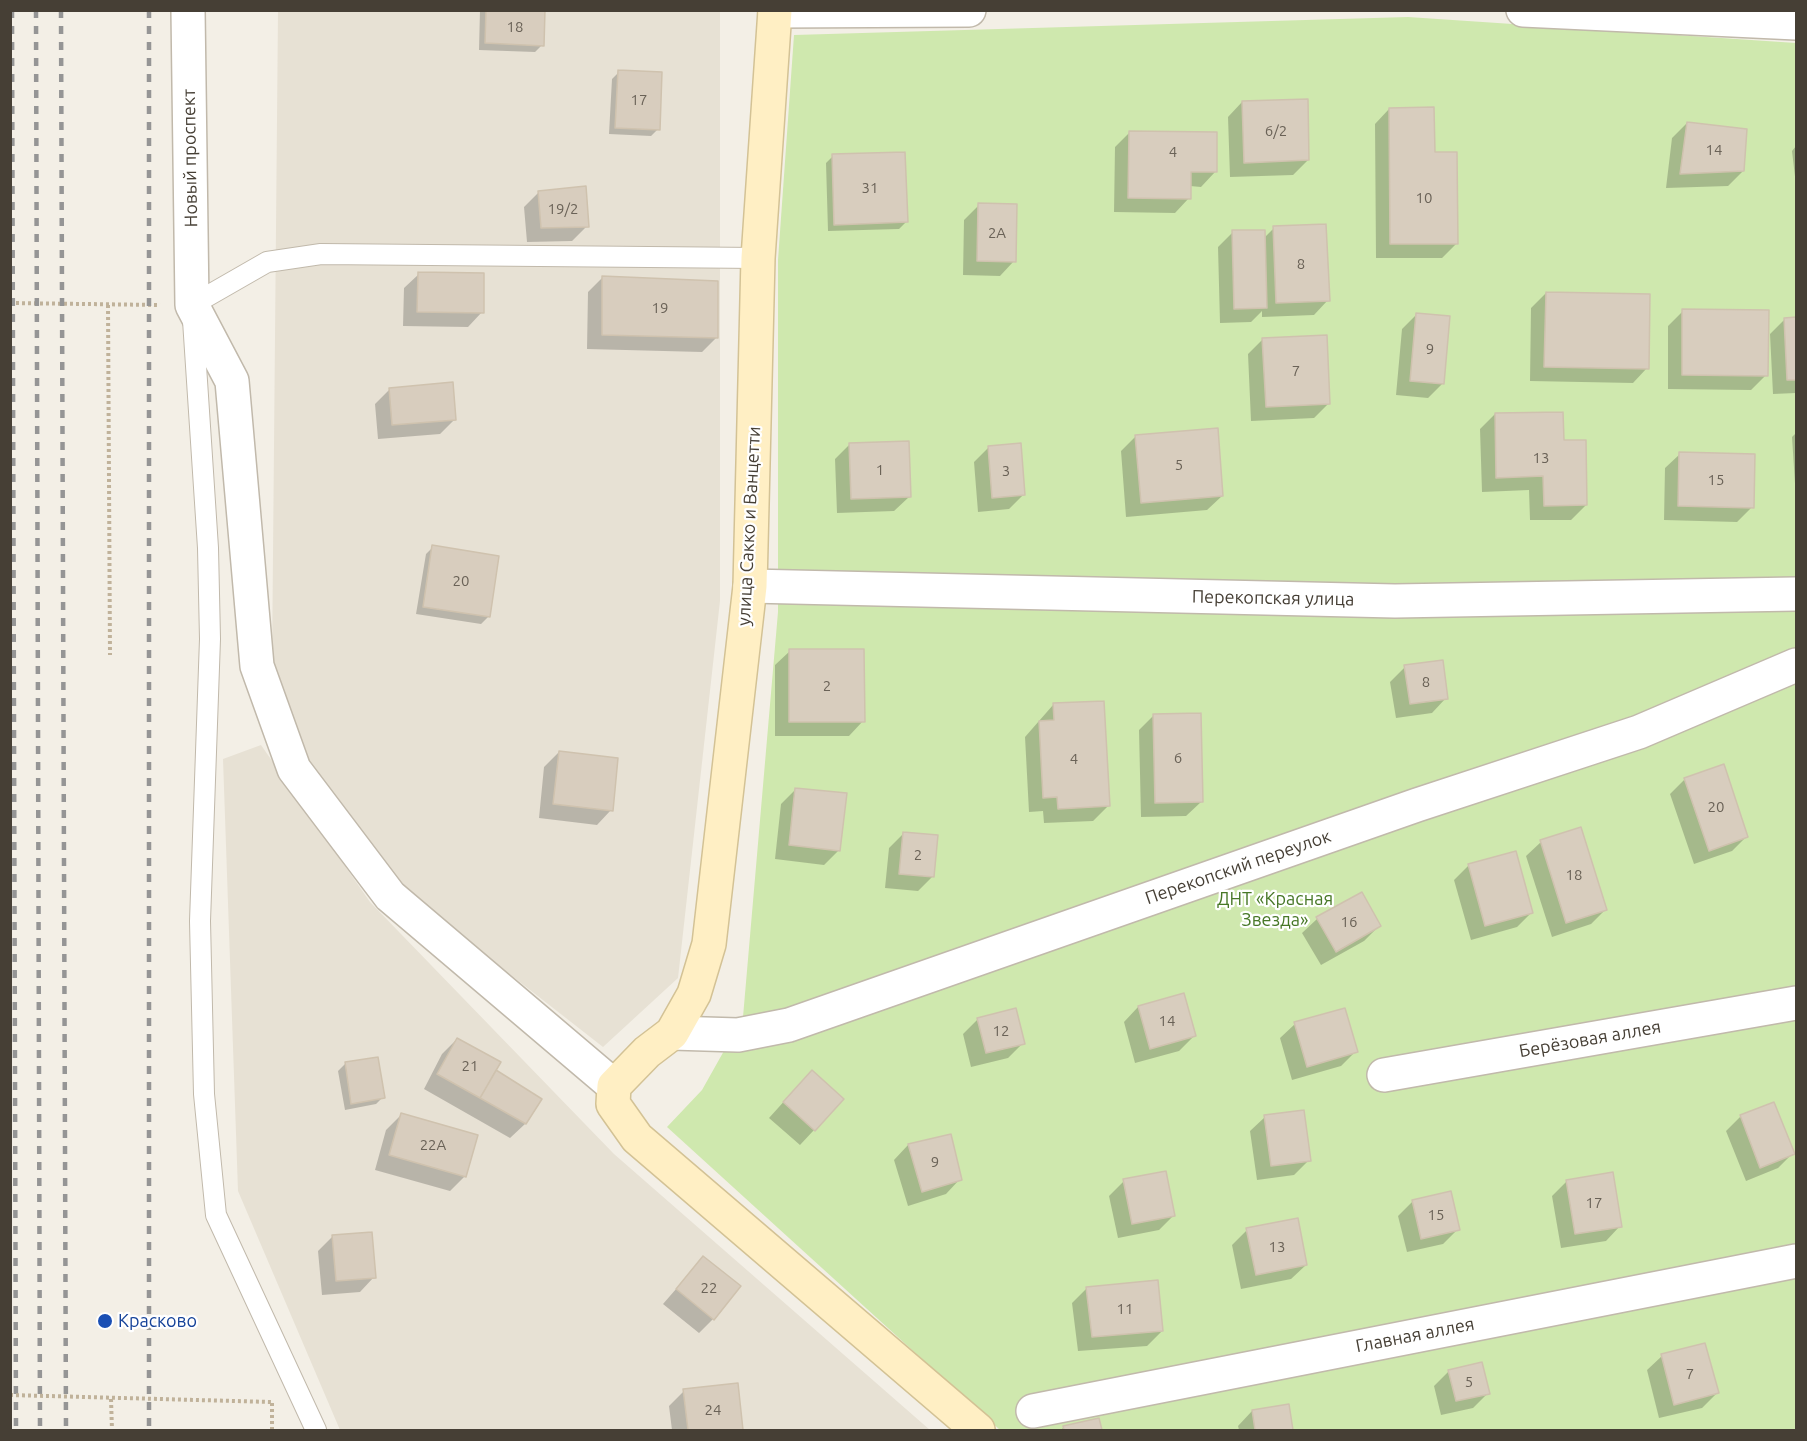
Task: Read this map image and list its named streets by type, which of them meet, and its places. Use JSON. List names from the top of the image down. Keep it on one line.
{"streets":{"main road":["улица Сакко и Ванцетти"],"street":["Новый проспект","Перекопская улица","Перекопский переулок","Берёзовая аллея","Главная аллея"]},"crossings":[["улица Сакко и Ванцетти","Перекопская улица"],["улица Сакко и Ванцетти","Перекопский переулок"]],"parks":["ДНТ «Красная Звезда»"],"places":["Красково"],"house_numbers":["18","17","6/2","14","4","31","10","19/2","2А","8","19","9","7","13","5","1","3","15","20","8","2","6","4","20","2","18","16","14","12","21","22А","9","17","15","13","22","11","7","5","24"]}
